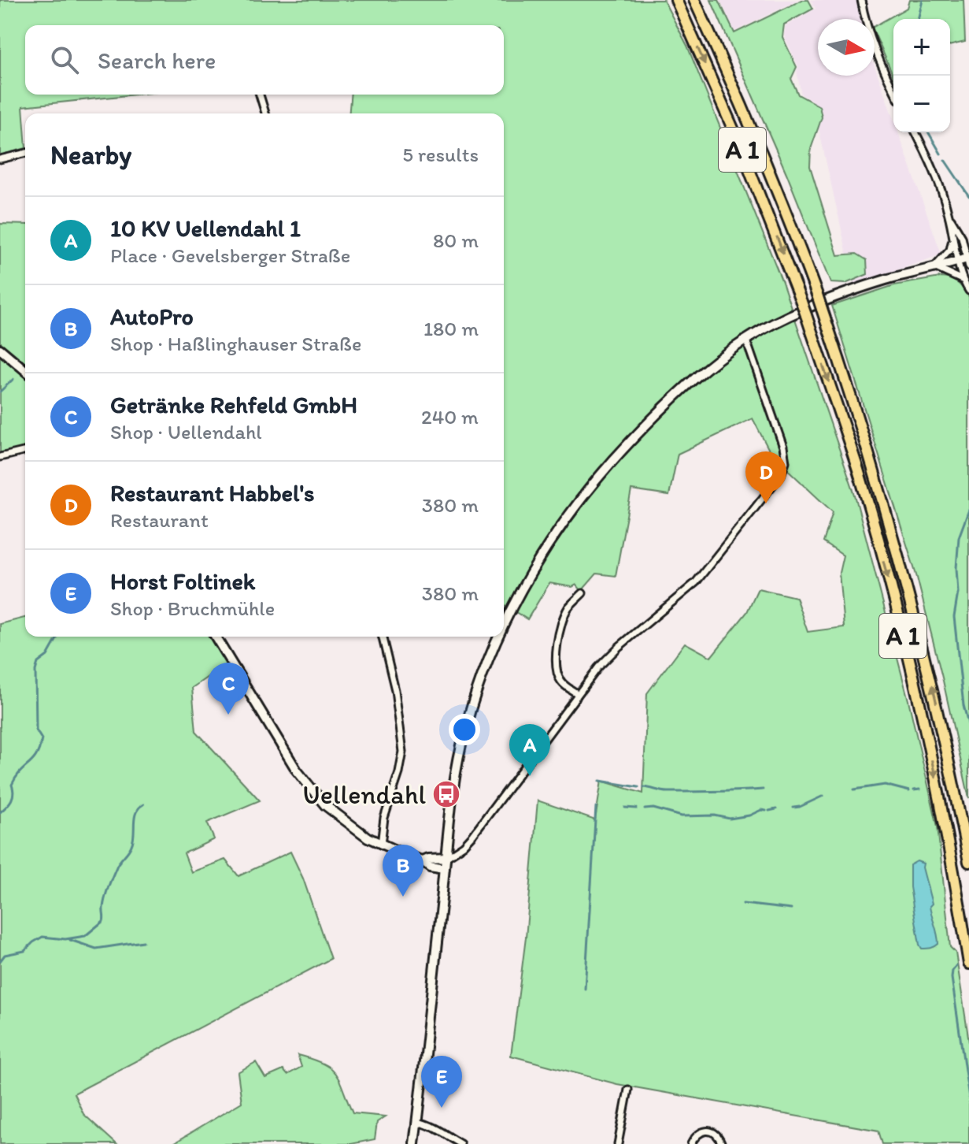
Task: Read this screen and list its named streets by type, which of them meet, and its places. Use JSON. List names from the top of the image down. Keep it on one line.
{"streets":{"highway":["A 1"]},"places":{"bus stop":["Uellendahl"]},"north":"right","page":{"map_buttons":["+","−"],"search":"Search here","heading":["Nearby","5 results"],"list":[{"mark":"A","name":"10 KV Uellendahl 1","note":"Place · Gevelsberger Straße","value":"80 m"},{"mark":"B","name":"AutoPro","note":"Shop · Haßlinghauser Straße","value":"180 m"},{"mark":"C","name":"Getränke Rehfeld GmbH","note":"Shop · Uellendahl","value":"240 m"},{"mark":"D","name":"Restaurant Habbel's","note":"Restaurant","value":"380 m"},{"mark":"E","name":"Horst Foltinek","note":"Shop · Bruchmühle","value":"380 m"}],"pins":["D","C","A","B","E"]}}
